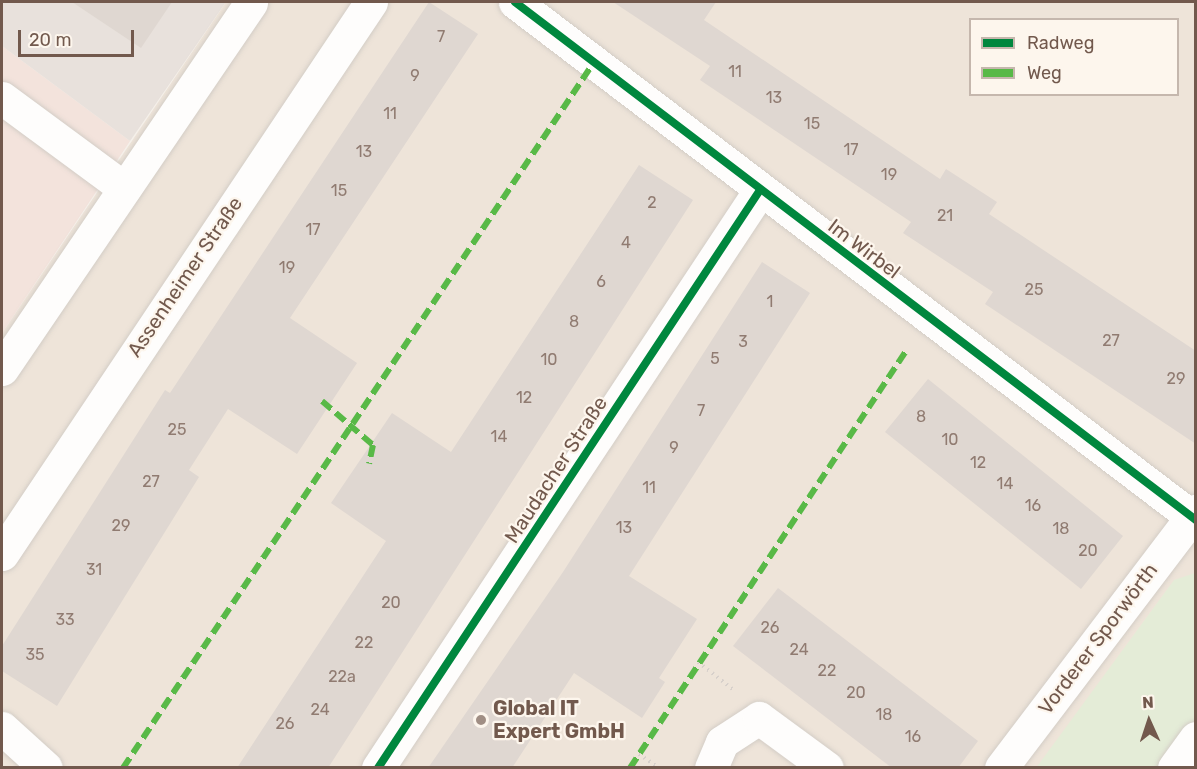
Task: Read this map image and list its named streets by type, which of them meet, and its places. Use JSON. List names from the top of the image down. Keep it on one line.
{"streets":{"street":["Im Wirbel","Assenheimer Straße","Maudacher Straße","Vorderer Sporwörth"]},"crossings":[["Im Wirbel","Maudacher Straße"],["Im Wirbel","Vorderer Sporwörth"]],"places":["Global IT Expert GmbH"],"house_numbers":["7","11","9","13","11","15","17","13","19","15","2","21","17","4","19","6","25","1","8","27","3","5","10","29","12","7","8","25","14","10","9","12","27","14","11","16","29","13","18","20","31","20","33","26","22","24","35","22","22a","20","24","18","26","16"],"legend":["Radweg","Weg"],"scale_bar":"20 m","north":"top"}
